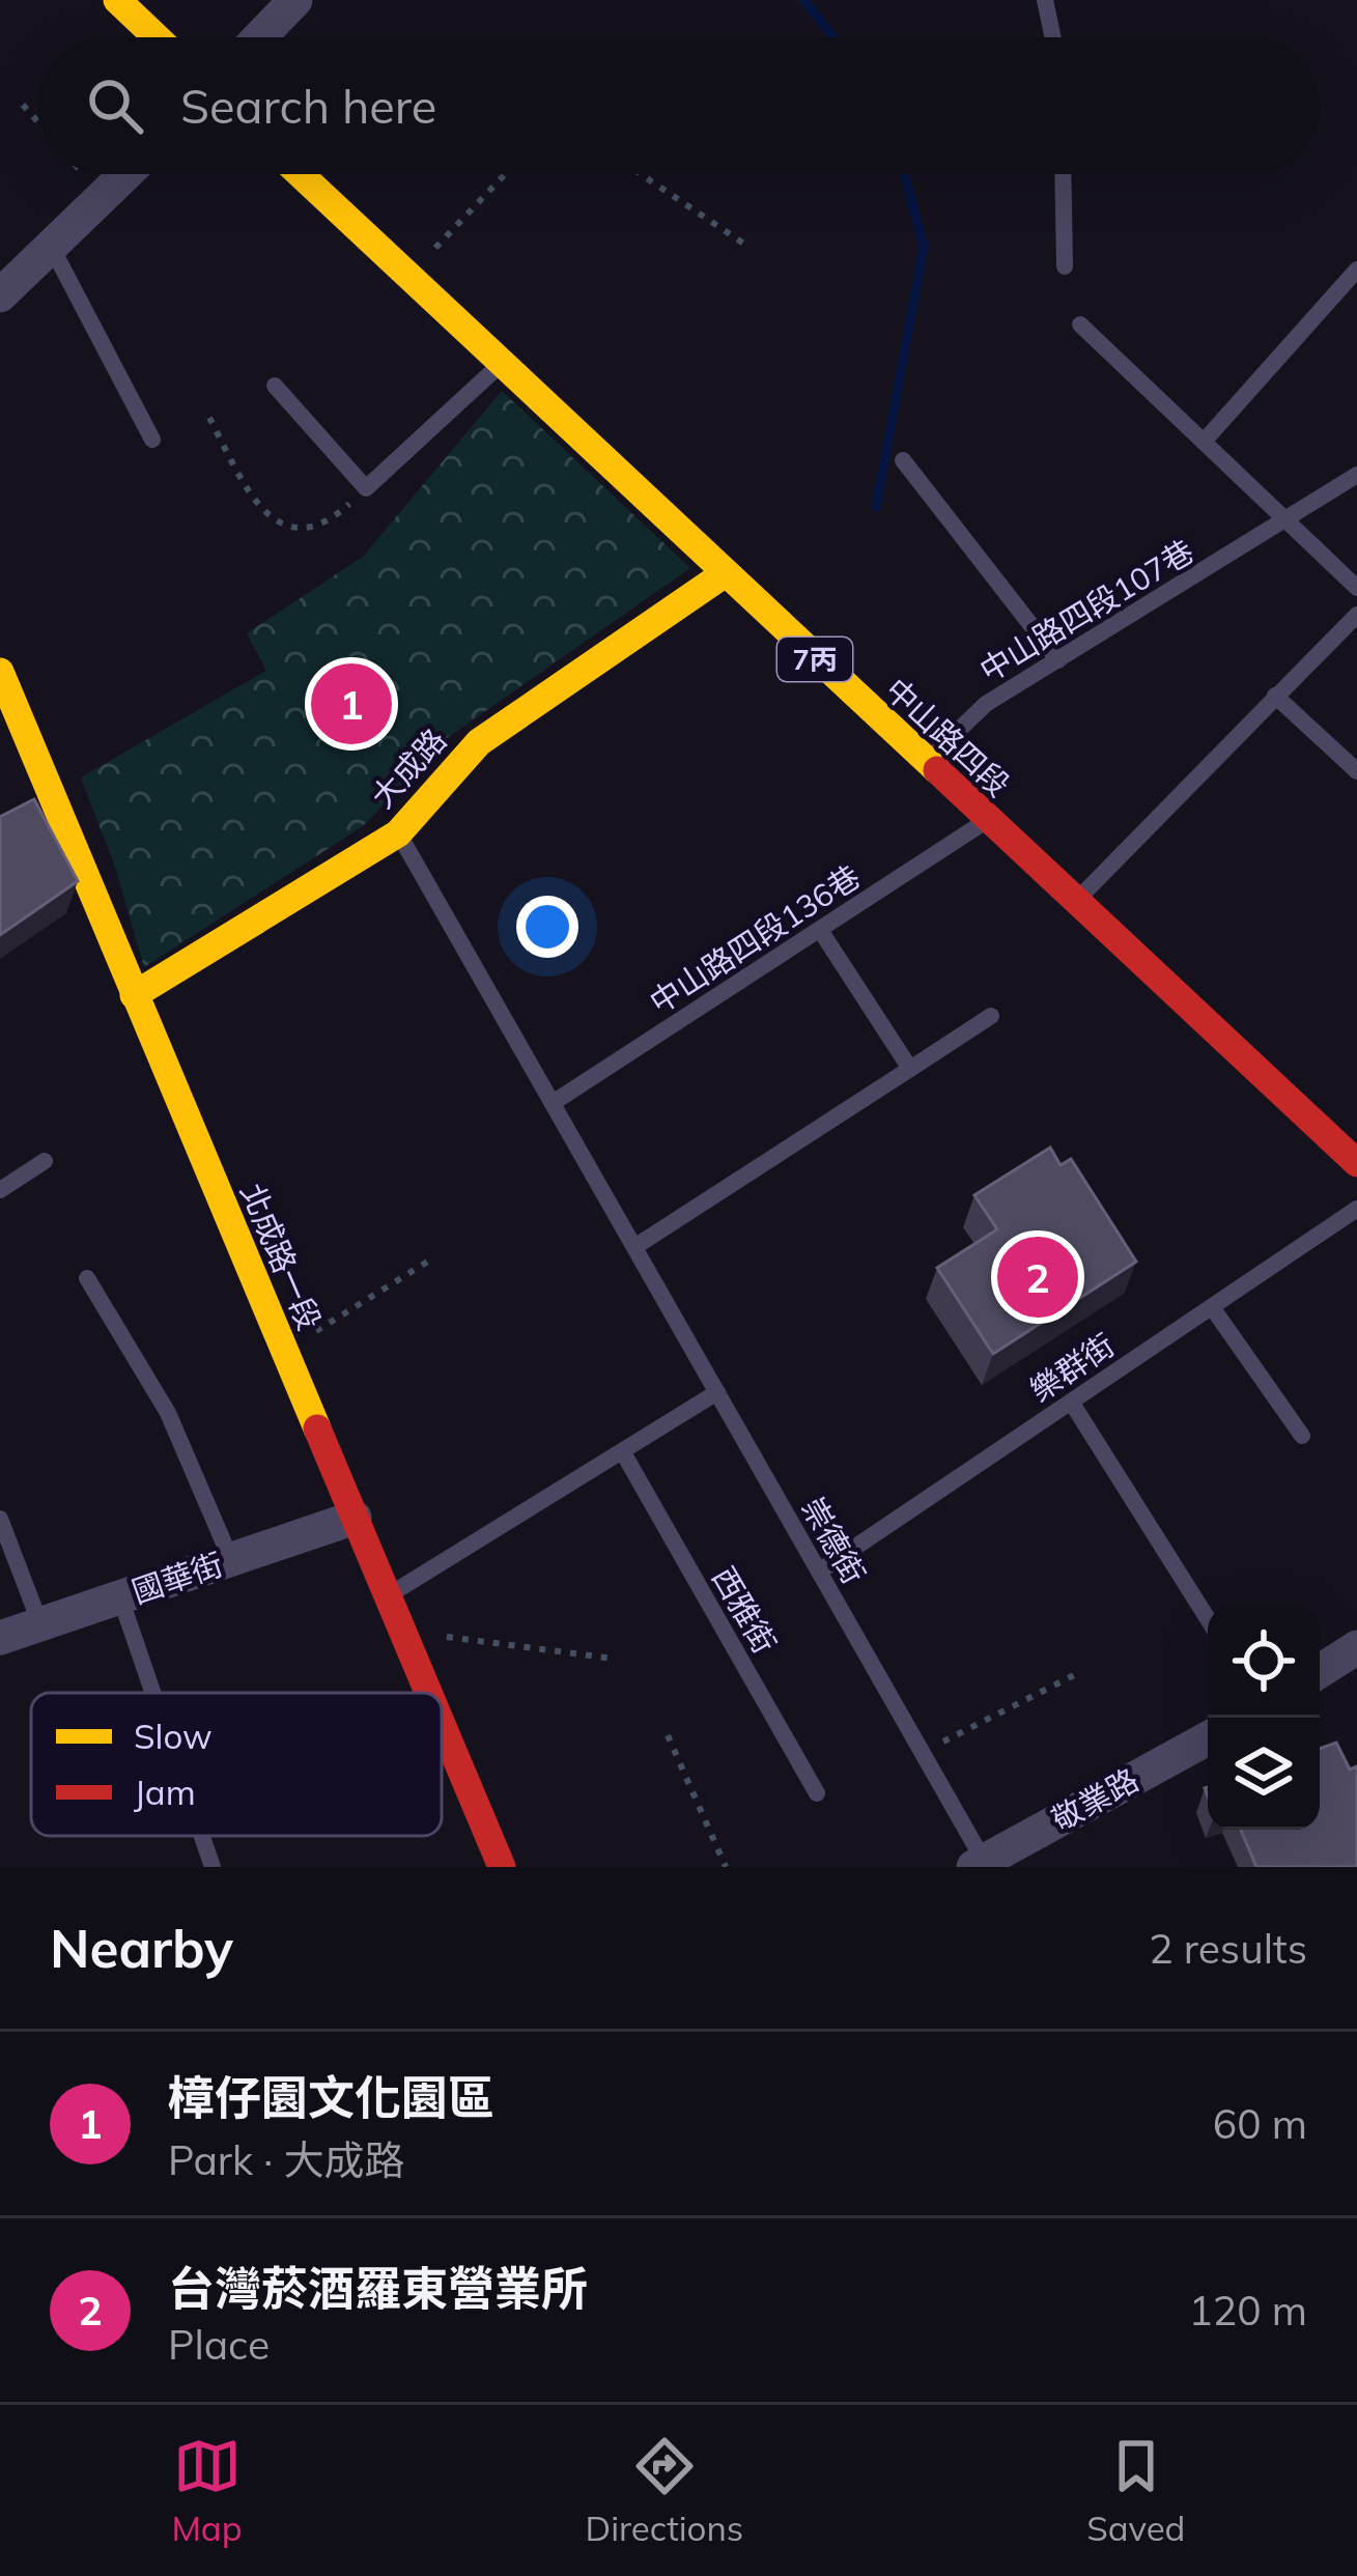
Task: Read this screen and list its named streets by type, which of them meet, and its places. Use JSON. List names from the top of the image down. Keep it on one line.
{"streets":{"street":["7丙","中山路四段","大成路","北成路一段","國華街","敬業路"],"lane":["中山路四段107巷","中山路四段136巷","樂群街","崇德街","西雅街"]},"crossings":[["中山路四段107巷","中山路四段"],["中山路四段","大成路"],["中山路四段","中山路四段136巷"],["大成路","北成路一段"],["大成路","崇德街"],["中山路四段136巷","崇德街"],["北成路一段","國華街"],["樂群街","崇德街"],["崇德街","敬業路"]],"legend":["Slow","Jam"],"page":{"search":"Search here","pins":["1","2"],"heading":["Nearby","2 results"],"list":[{"mark":"1","name":"樟仔園文化園區","note":"Park · 大成路","value":"60 m"},{"mark":"2","name":"台灣菸酒羅東營業所","note":"Place","value":"120 m"}],"nav":["Map","Directions","Saved"]}}
